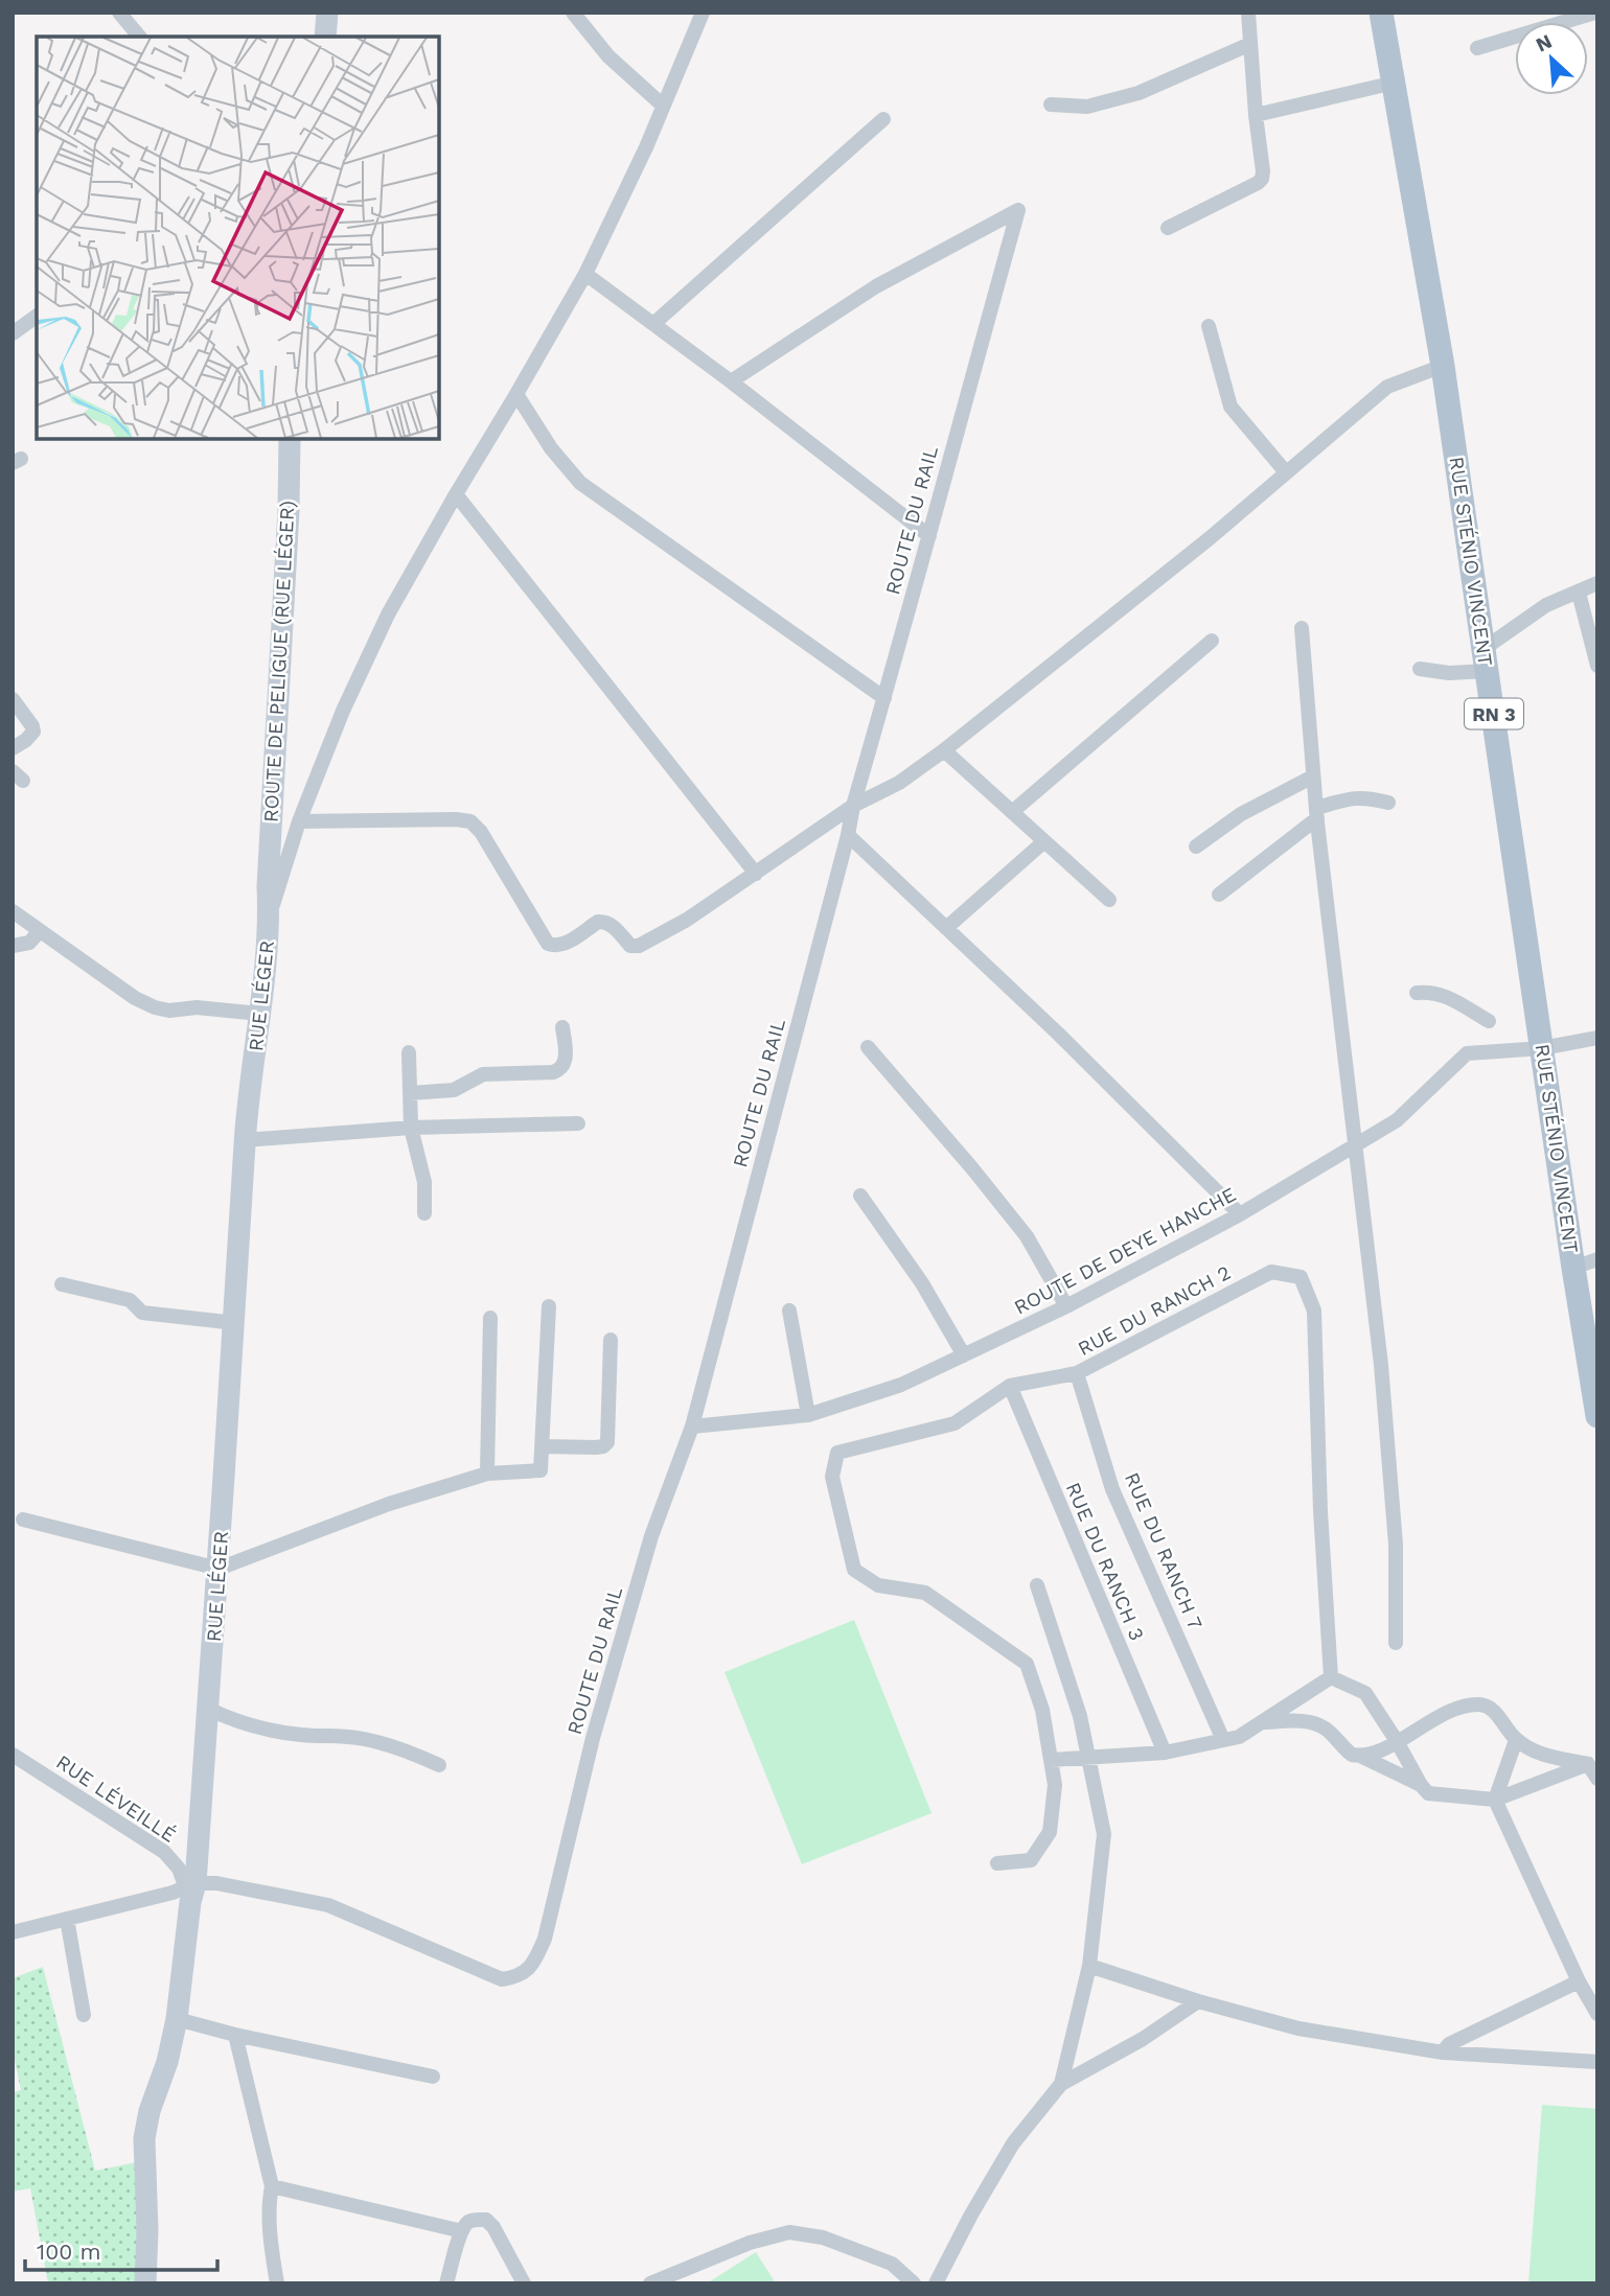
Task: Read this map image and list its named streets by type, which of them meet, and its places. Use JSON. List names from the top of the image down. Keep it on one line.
{"streets":{"main road":["RUE STÉNIO VINCENT","RN 3"],"street":["ROUTE DU RAIL","ROUTE DE PELIGUE (RUE LÉGER)","RUE LÉGER","ROUTE DE DEYE HANCHE","RUE DU RANCH 2","RUE DU RANCH 7","RUE DU RANCH 3","RUE LÉVEILLÉ"]},"crossings":[["ROUTE DU RAIL","RUE LÉGER"],["ROUTE DU RAIL","ROUTE DE DEYE HANCHE"],["ROUTE DU RAIL","RUE LÉVEILLÉ"],["RUE STÉNIO VINCENT","ROUTE DE DEYE HANCHE"],["ROUTE DE PELIGUE (RUE LÉGER)","RUE LÉGER"],["RUE LÉGER","RUE LÉVEILLÉ"],["RUE DU RANCH 2","RUE DU RANCH 7"],["RUE DU RANCH 2","RUE DU RANCH 3"]],"scale_bar":"100 m","north":"top left"}
